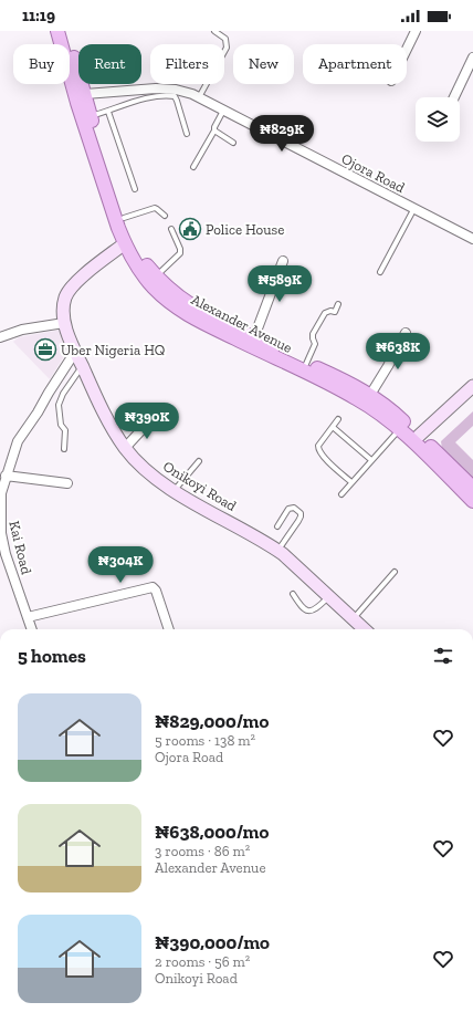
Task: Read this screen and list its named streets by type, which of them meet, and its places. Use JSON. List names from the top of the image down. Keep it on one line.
{"streets":{"main road":["Alexander Avenue"],"street":["Ojora Road","Onikoyi Road","Kai Road"]},"crossings":[["Ojora Road","Alexander Avenue"],["Alexander Avenue","Onikoyi Road"],["Onikoyi Road","Kai Road"]],"places":{"public building":["Police House"],"office":["Uber Nigeria HQ"]},"page":{"status":"11:19","chip":["Buy","Rent","Filters","New","Apartment"],"price":["₦829K","₦589K","₦638K","₦390K","₦304K"],"heading":"5 homes","list":[{"name":"₦829,000/mo","note":"5 rooms · 138 m² · Ojora Road"},{"name":"₦638,000/mo","note":"3 rooms · 86 m² · Alexander Avenue"},{"name":"₦390,000/mo","note":"2 rooms · 56 m² · Onikoyi Road"}]}}
